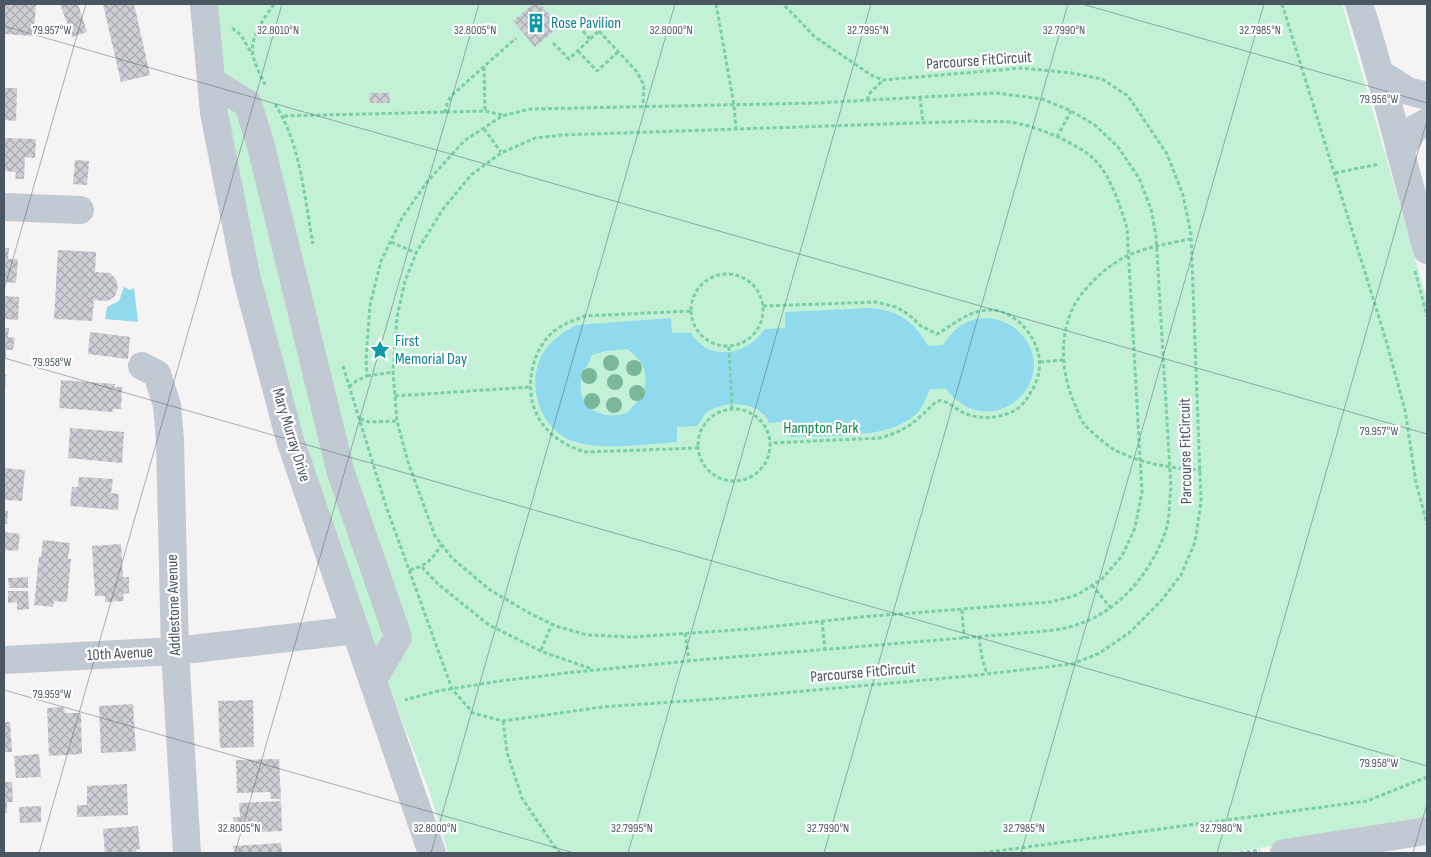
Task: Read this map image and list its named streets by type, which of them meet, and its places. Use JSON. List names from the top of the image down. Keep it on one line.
{"streets":{"street":["Mary Murray Drive","Addlestone Avenue","10th Avenue"],"path":["Parcourse FitCircuit"]},"crossings":[["Mary Murray Drive","10th Avenue"],["Addlestone Avenue","10th Avenue"]],"parks":["Hampton Park"],"places":{"building":["Rose Pavilion"],"place":["First Memorial Day"]},"coordinates":["32.8010°N","32.8005°N","32.8000°N","32.7995°N","32.7990°N","32.7985°N","79.957°W","79.956°W","79.958°W","79.959°W","32.7980°N"]}
